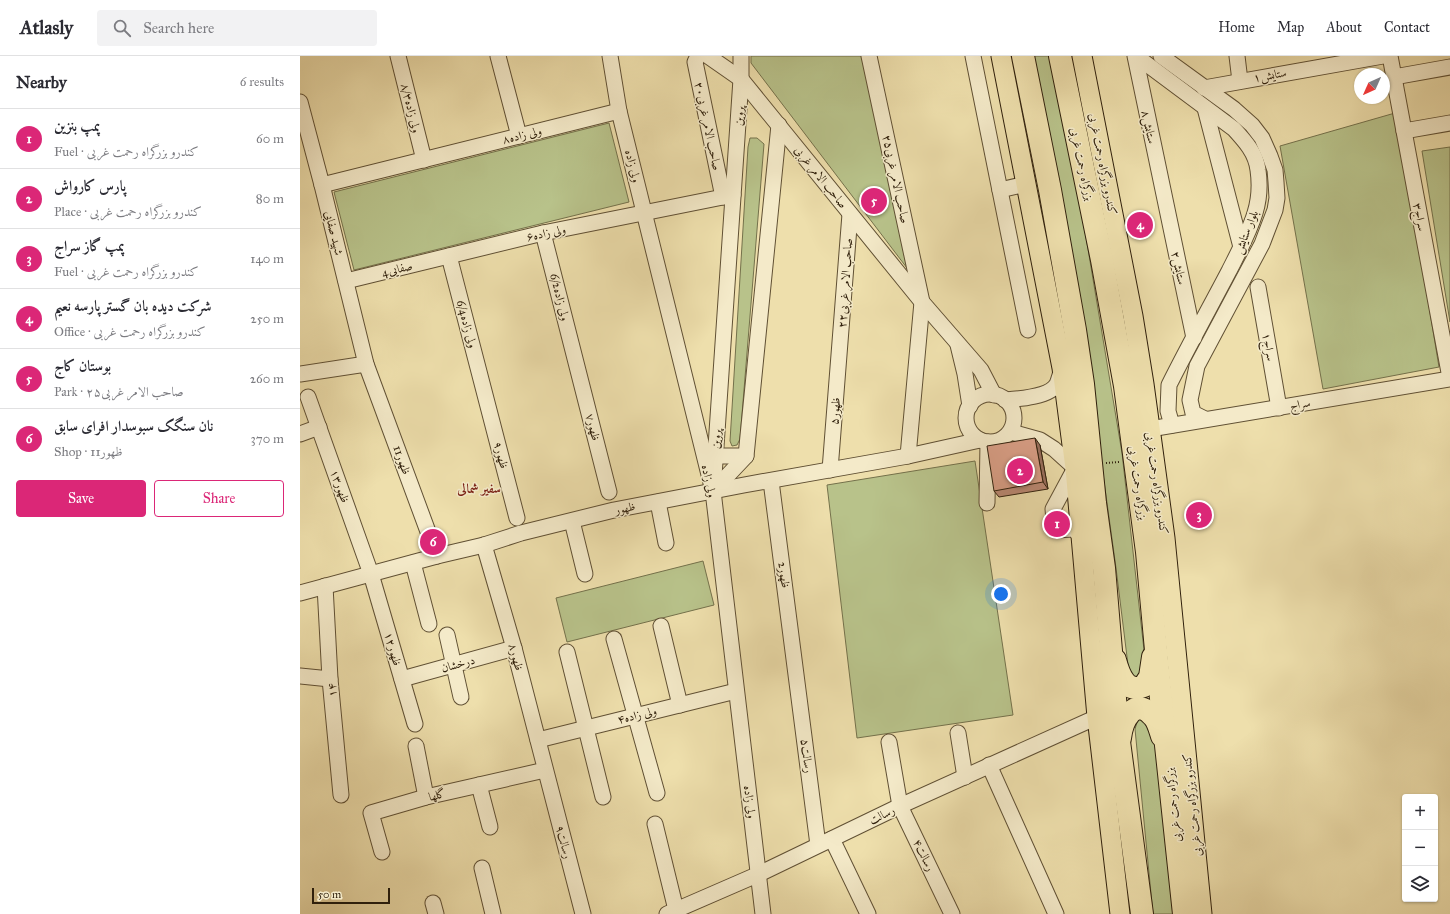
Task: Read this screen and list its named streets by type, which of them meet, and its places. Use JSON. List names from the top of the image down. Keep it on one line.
{"streets":{"highway":["بزرگراه رحمت غربی"],"main road":["کندرو بزرگراه رحمت غربی"],"street":["ستایش۱","ولی زاده۸/۳","پروین","صاحب الامر غربی۲۰","ستایش۸","ولی زاده۸","ولی زاده","صاحب الامر غربی","صاحب الامر غربی۲۵","سراج۳","بلوار ستایش","شهید صفایی","ولی زاده۶","ستایش۲","4صفایی","صاحب الامر غربی٢٢","6/2ولی زاده","6/4ولی زاده","سراج۱","سراج","ظهور۵","ظهور۷","ظهور۹","11ظهور","ظهور۱۳","ظهور","2ظهور","ظهور۱۲","ظهور۸","درخشان","۱۴","ولی زاده۴","رسالت۵","گلها","رسالت","رسالت۹","رسالت۴"]},"crossings":[["ستایش۱","بلوار ستایش"],["ولی زاده۸/۳","ولی زاده۸"],["پروین","صاحب الامر غربی۲۰"],["پروین","ولی زاده"],["پروین","صاحب الامر غربی"],["پروین","ولی زاده۶"],["پروین","ظهور"],["صاحب الامر غربی۲۰","ولی زاده۶"],["ستایش۸","بلوار ستایش"],["ستایش۸","ستایش۲"],["ولی زاده۸","ولی زاده"],["ولی زاده۸","شهید صفایی"],["کندرو بزرگراه رحمت غربی","سراج"],["ولی زاده","ولی زاده۶"],["ولی زاده","ظهور"],["ولی زاده","ولی زاده۴"],["ولی زاده","رسالت"],["صاحب الامر غربی","صاحب الامر غربی۲۵"],["صاحب الامر غربی","صاحب الامر غربی٢٢"],["صاحب الامر غربی","ظهور"],["سراج۳","سراج"],["بلوار ستایش","ستایش۲"],["بلوار ستایش","سراج"],["شهید صفایی","4صفایی"],["شهید صفایی","11ظهور"],["ولی زاده۶","4صفایی"],["ولی زاده۶","6/2ولی زاده"],["ولی زاده۶","6/4ولی زاده"],["4صفایی","6/4ولی زاده"],["صاحب الامر غربی٢٢","ظهور۵"],["6/2ولی زاده","ظهور۷"],["6/4ولی زاده","ظهور۹"],["سراج۱","سراج"],["ظهور۵","ظهور"],["11ظهور","ظهور"],["ظهور۱۳","ظهور"],["ظهور۱۳","ظهور۱۲"],["ظهور","2ظهور"],["ظهور","ظهور۱۲"],["ظهور","ظهور۸"],["ظهور","۱۴"],["2ظهور","رسالت۵"],["ظهور۱۲","درخشان"],["ظهور۸","درخشان"],["ظهور۸","ولی زاده۴"],["ظهور۸","گلها"],["ظهور۸","رسالت۹"],["رسالت۵","رسالت"],["گلها","رسالت۹"],["رسالت","رسالت۴"]],"districts":["سفیر شمالی"],"scale_bar":"50 m","north":"bottom left","page":{"header":"Atlasly","search":"Search here","nav":["Home","Map","About","Contact"],"heading":["Nearby","6 results"],"list":[{"mark":"1","name":"پمپ بنزین","note":"Fuel · کندرو بزرگراه رحمت غربی","value":"60 m"},{"mark":"2","name":"پارس کارواش","note":"Place · کندرو بزرگراه رحمت غربی","value":"80 m"},{"mark":"3","name":"پمپ گاز سراج","note":"Fuel · کندرو بزرگراه رحمت غربی","value":"140 m"},{"mark":"4","name":"شرکت دیده بان گستر پارسه نعیم","note":"Office · کندرو بزرگراه رحمت غربی","value":"250 m"},{"mark":"5","name":"بوستان کاج","note":"Park · صاحب الامر غربی۲۵","value":"260 m"},{"mark":"6","name":"نان سنگک سبوسدار افرای سابق","note":"Shop · 11ظهور","value":"370 m"}],"pins":["5","4","2","3","1","6"],"buttons":["Save","Share"],"map_buttons":["+","−"],"scale":"50 m"}}
